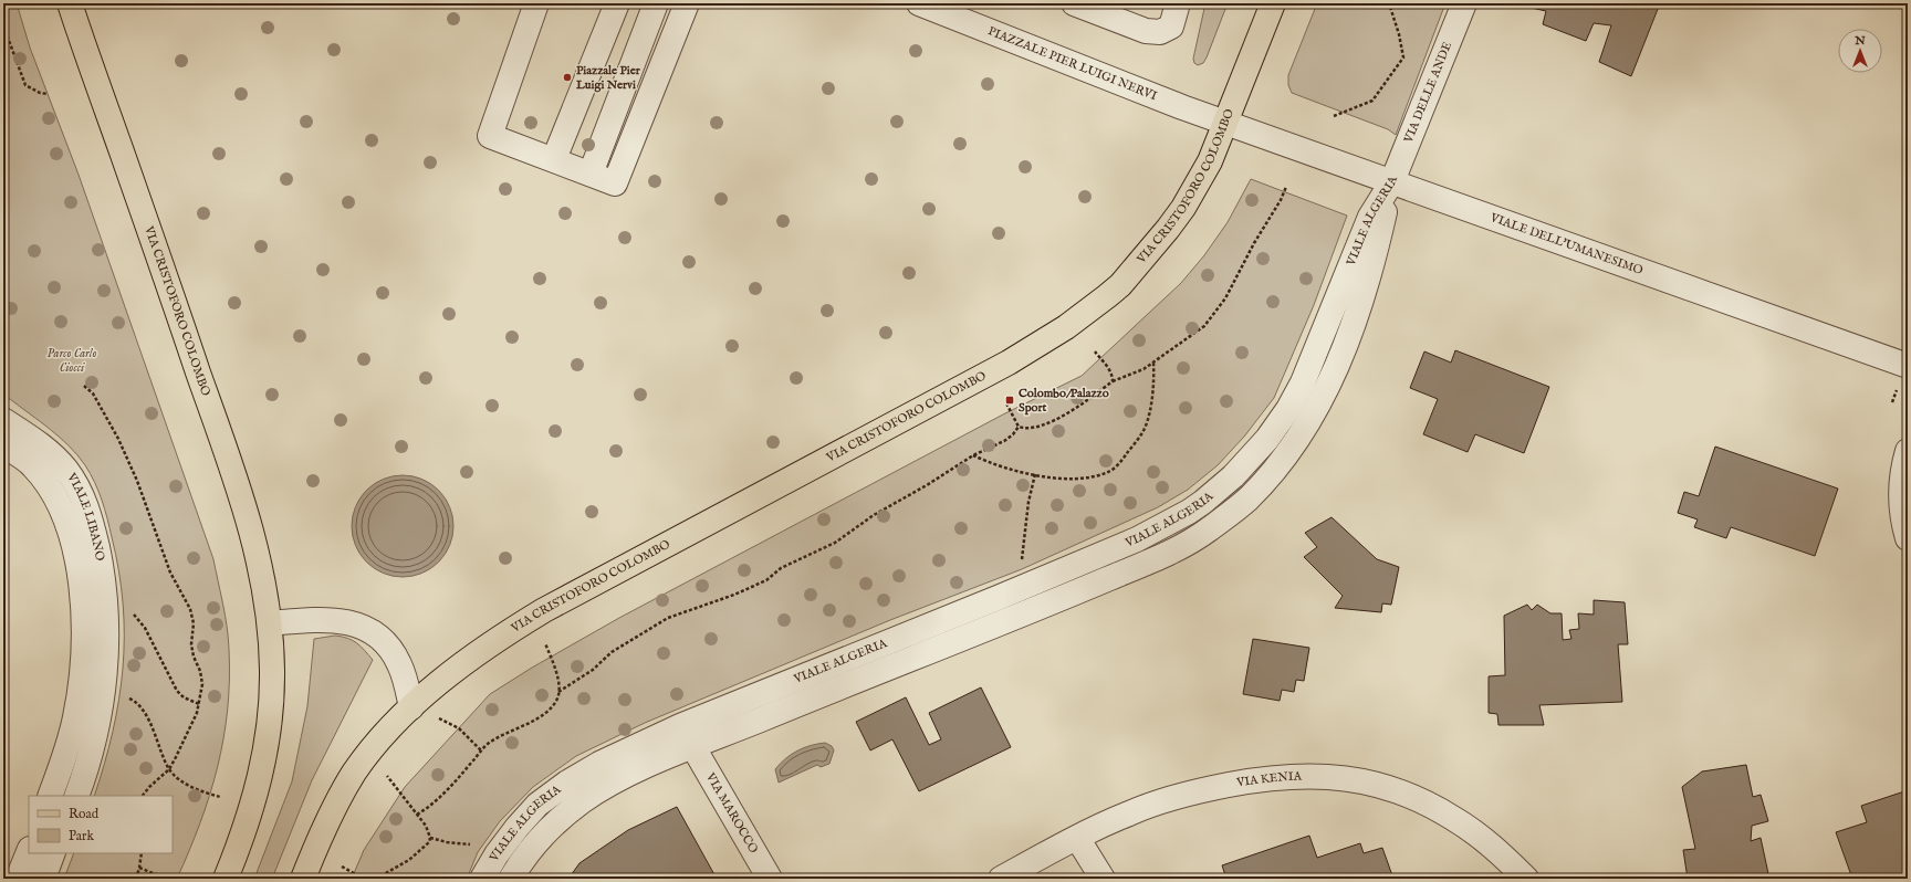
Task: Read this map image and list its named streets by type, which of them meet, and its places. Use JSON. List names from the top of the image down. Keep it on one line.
{"streets":{"main road":["VIA CRISTOFORO COLOMBO"],"street":["PIAZZALE PIER LUIGI NERVI","VIA DELLE ANDE","VIALE ALGERIA","VIALE DELL'UMANESIMO","VIALE LIBANO","VIA KENIA","VIA MAROCCO"]},"crossings":[["PIAZZALE PIER LUIGI NERVI","VIA CRISTOFORO COLOMBO"],["PIAZZALE PIER LUIGI NERVI","VIALE DELL'UMANESIMO"],["VIA DELLE ANDE","VIALE ALGERIA"],["VIA DELLE ANDE","VIALE DELL'UMANESIMO"],["VIA CRISTOFORO COLOMBO","VIALE DELL'UMANESIMO"],["VIALE ALGERIA","VIALE DELL'UMANESIMO"],["VIALE ALGERIA","VIA MAROCCO"]],"parks":["Parco Carlo Ciocci"],"places":{"other":["Piazzale Pier Luigi Nervi"],"transit":["Colombo/Palazzo Sport"]},"legend":["Road","Park"],"north":"top"}
